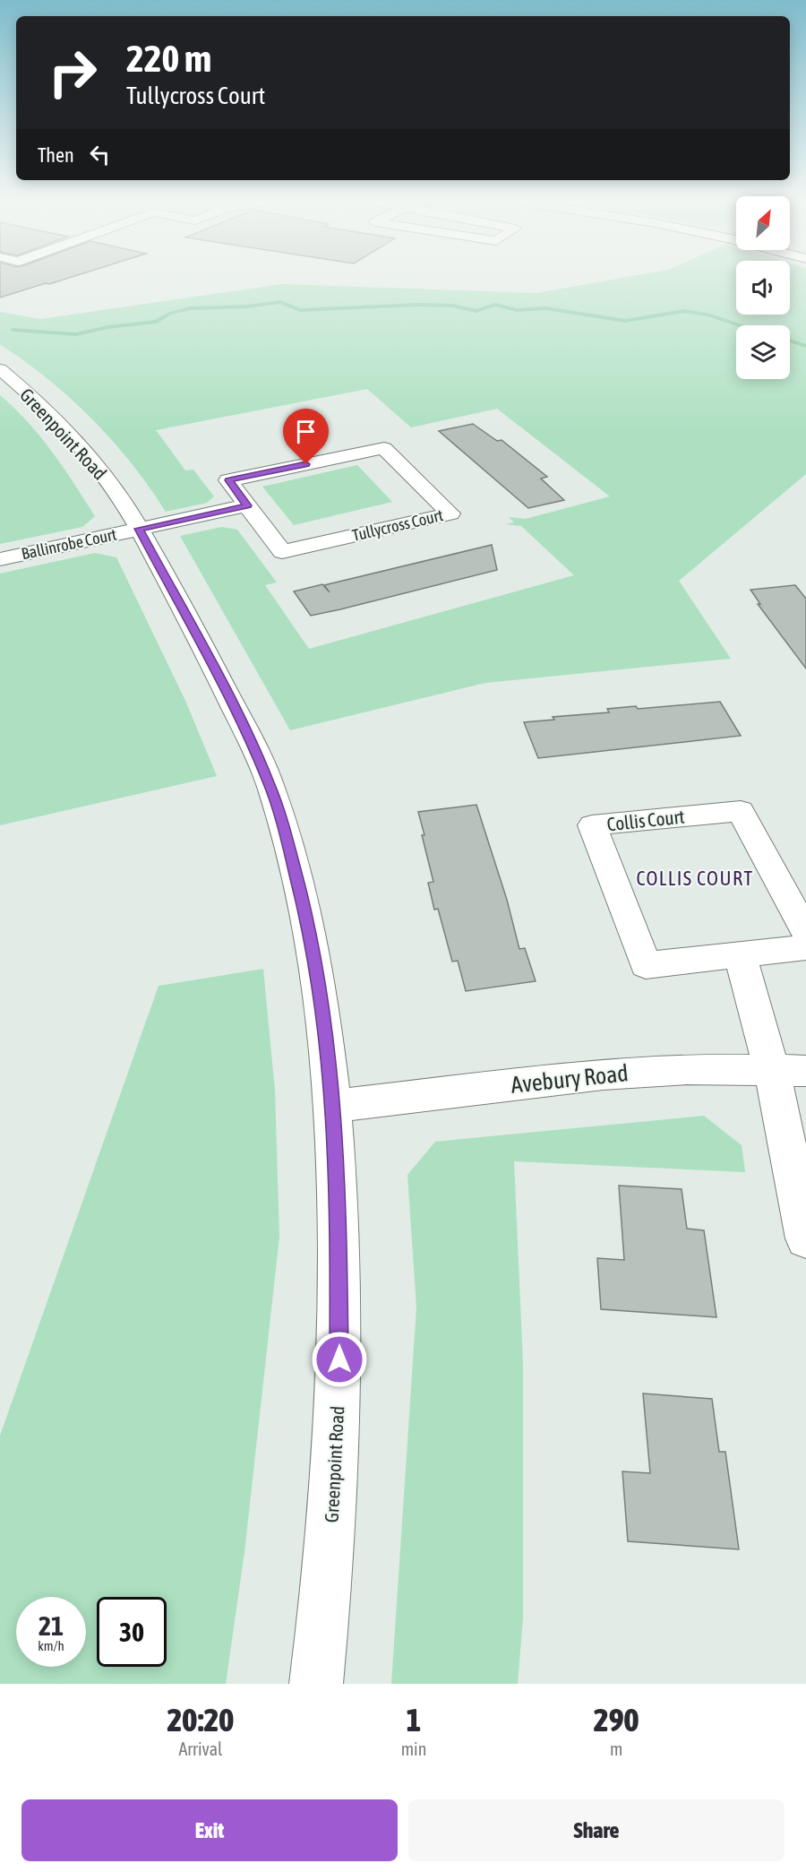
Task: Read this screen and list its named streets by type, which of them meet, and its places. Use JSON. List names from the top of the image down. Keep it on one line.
{"streets":{"street":["Greenpoint Road","Tullycross Court","Ballinrobe Court","Collis Court","Avebury Road"]},"crossings":[["Greenpoint Road","Ballinrobe Court"],["Greenpoint Road","Avebury Road"]],"districts":["COLLIS COURT"],"north":"top right","page":{"turn":["220 m","Tullycross Court"],"then":"Then","speed":"21 km/h","limit":"30","eta":["20:20","Arrival","1","min","290","m"],"buttons":["Exit","Share"]}}
